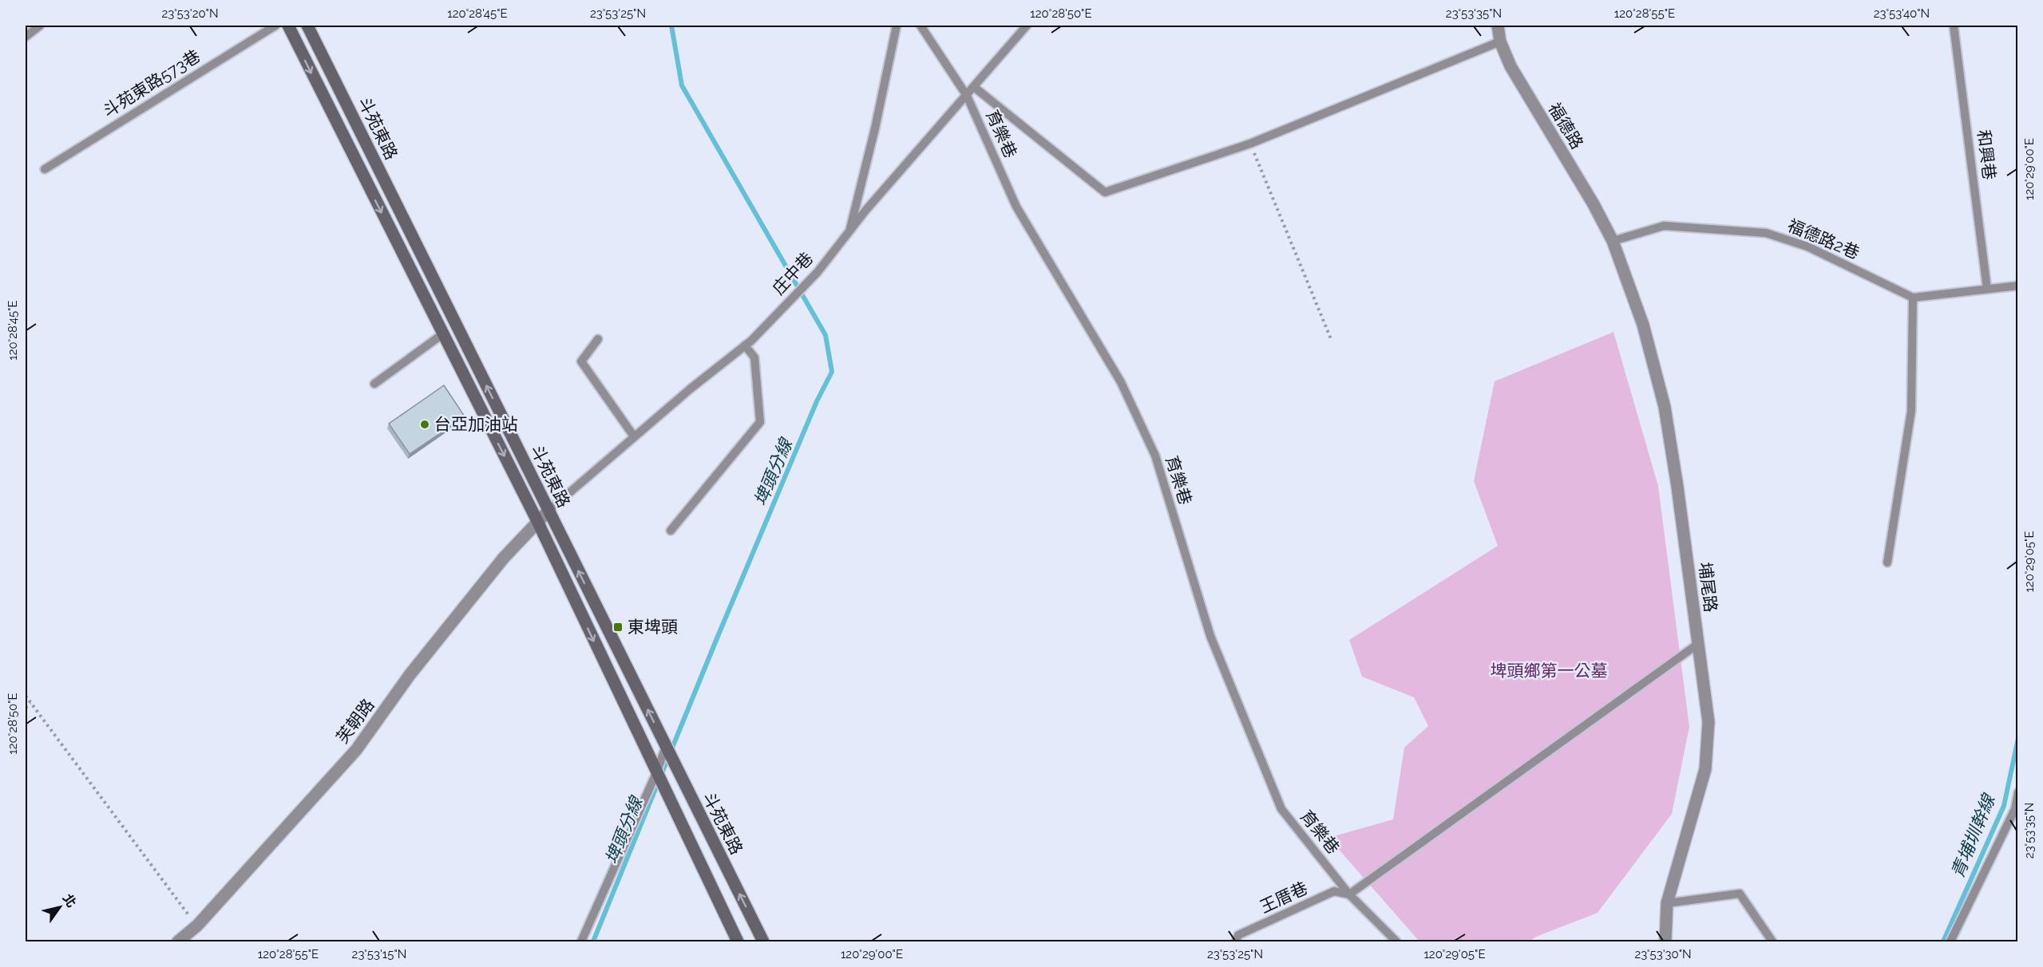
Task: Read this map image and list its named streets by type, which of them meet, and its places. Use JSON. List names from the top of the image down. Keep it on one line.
{"streets":{"main road":["斗苑東路"],"street":["福德路","埔尾路","芙朝路"],"lane":["斗苑東路573巷","育樂巷","和興巷","福德路2巷","庄中巷","王厝巷"]},"crossings":[["福德路","福德路2巷"],["福德路","埔尾路"],["斗苑東路","庄中巷"],["斗苑東路","芙朝路"],["育樂巷","庄中巷"],["育樂巷","王厝巷"],["福德路2巷","埔尾路"],["庄中巷","芙朝路"]],"water":["埤頭分線","青埔圳幹線"],"parks":["埤頭鄉第一公墓"],"places":{"other":["台亞加油站"],"transit":["東埤頭"]},"north":"top right","coordinates":["23°53'20\"N","120°28'45\"E","23°53'25\"N","120°28'50\"E","23°53'35\"N","120°28'55\"E","23°53'40\"N","120°29'00\"E","120°29'05\"E","23°53'15\"N","23°53'30\"N"]}
